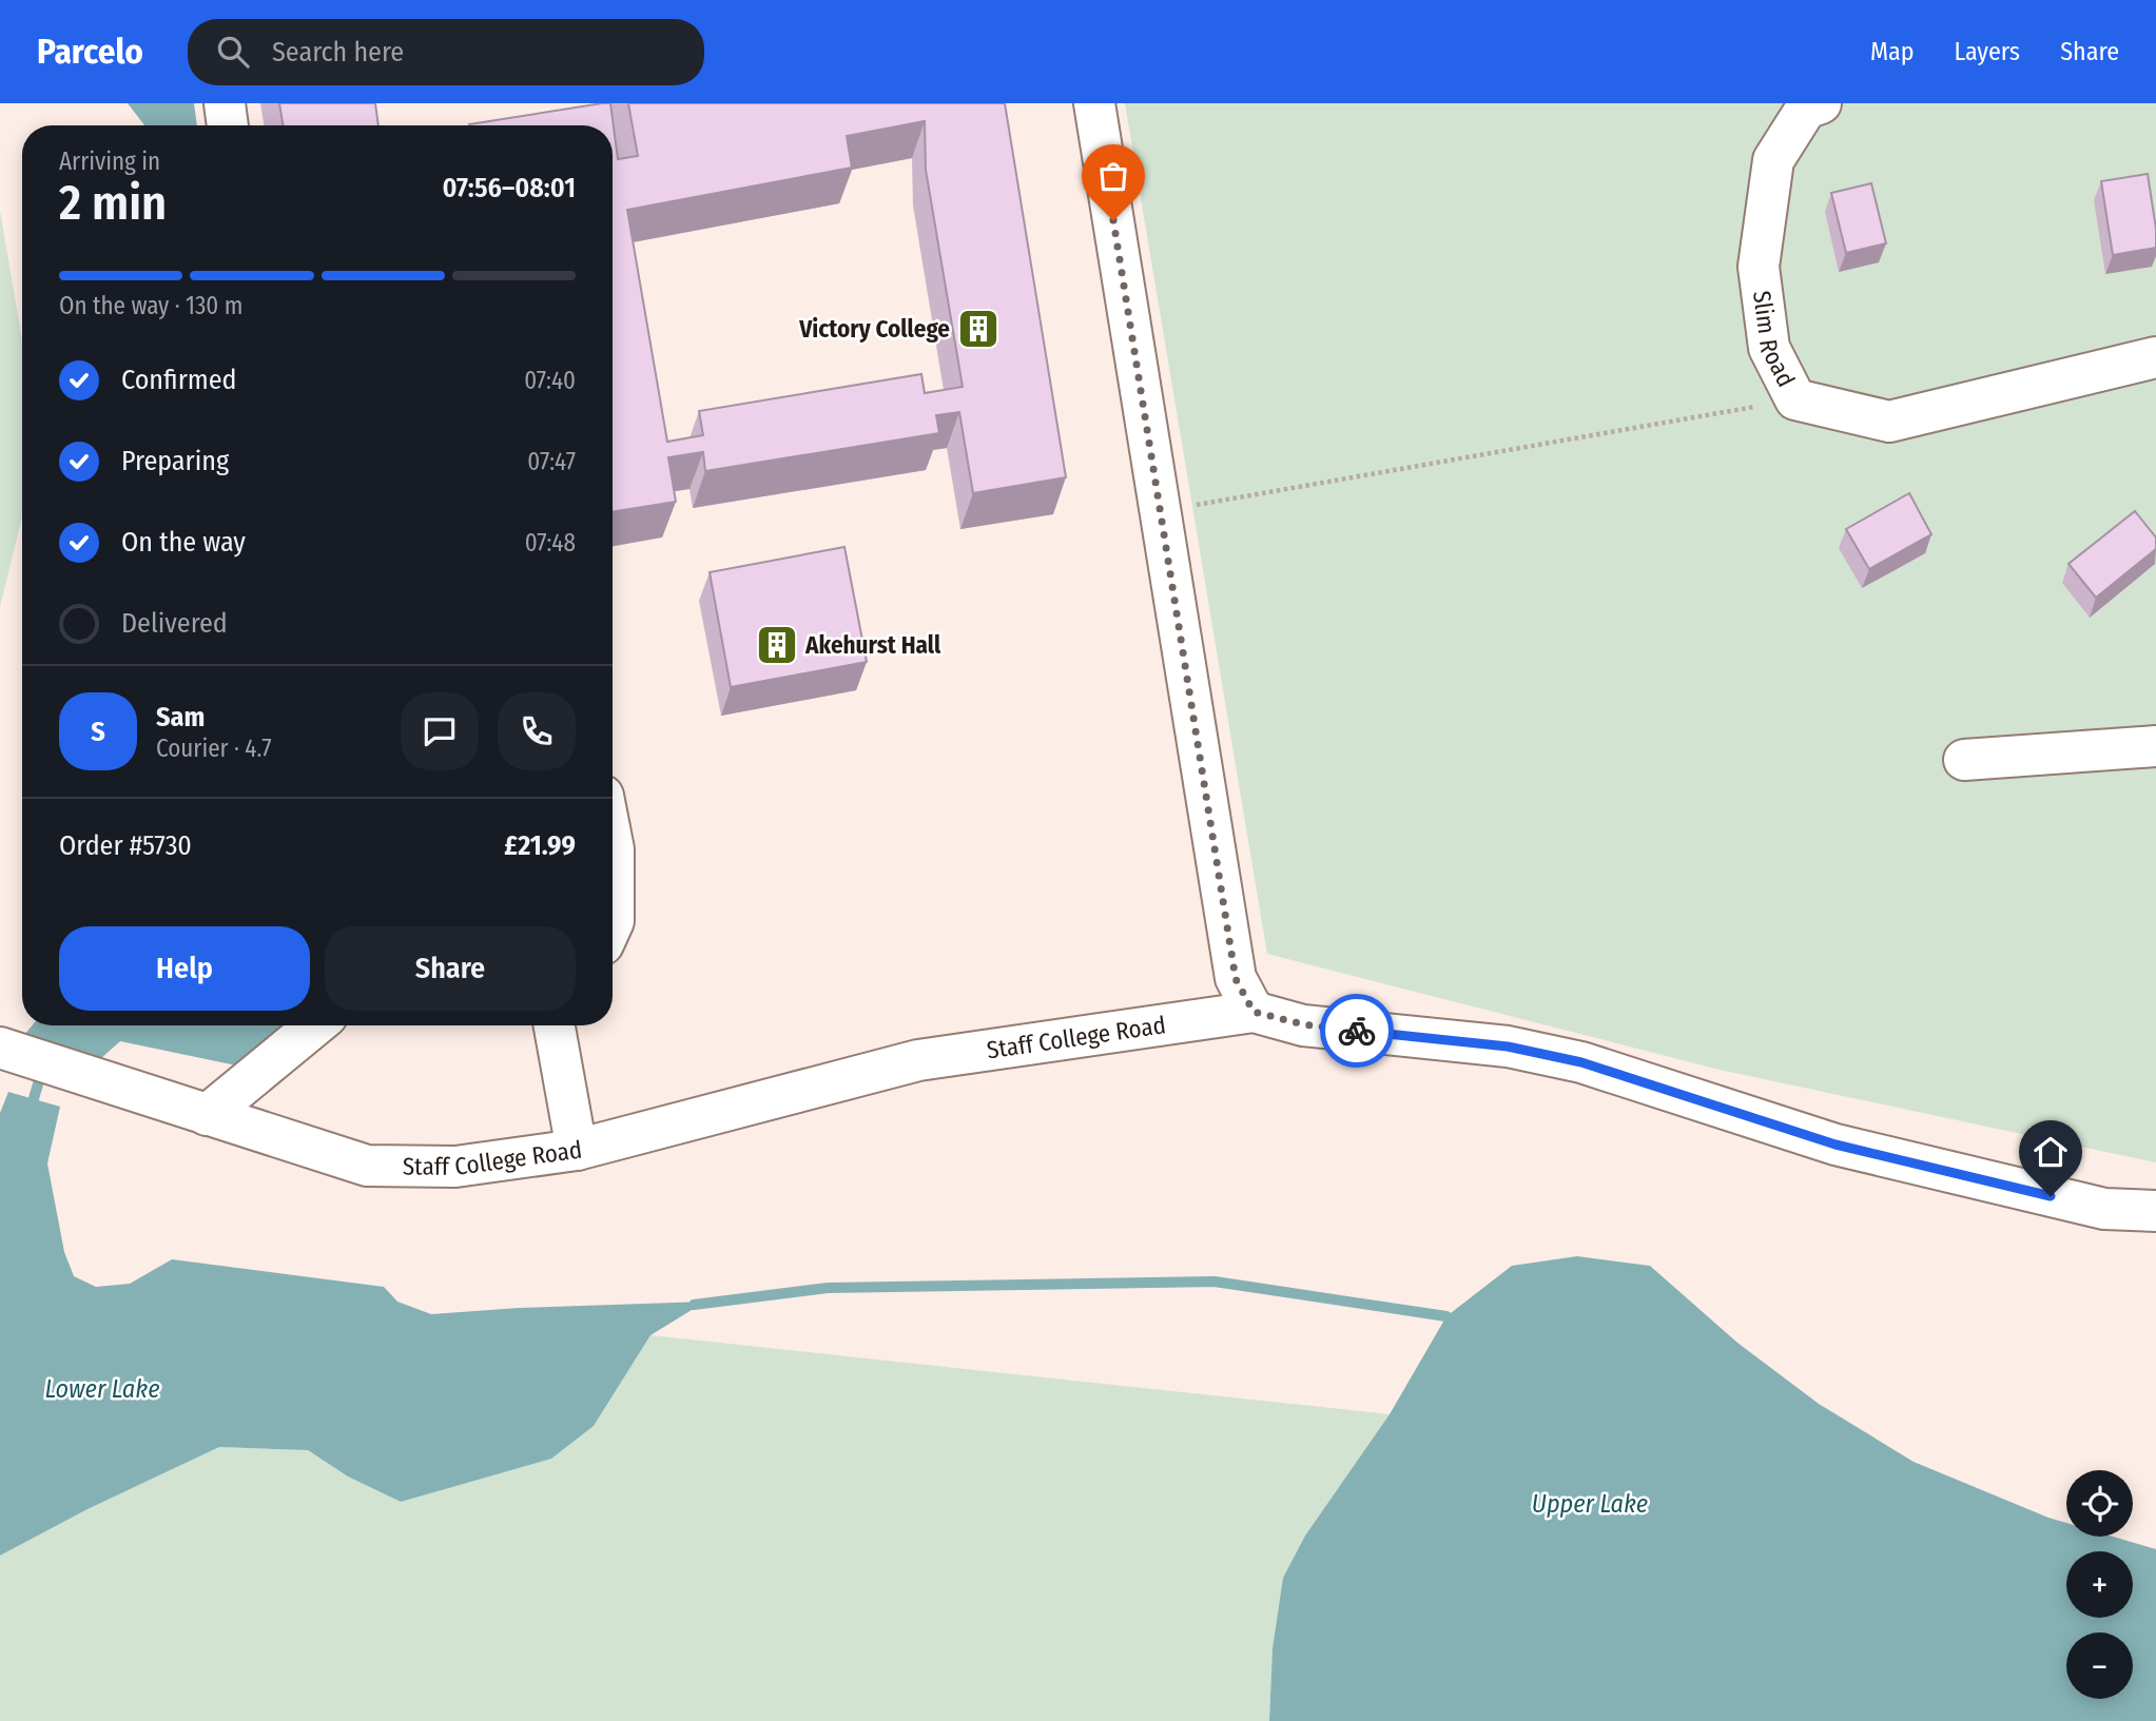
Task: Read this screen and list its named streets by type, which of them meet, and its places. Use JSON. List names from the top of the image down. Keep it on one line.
{"streets":{"street":["Slim Road","Staff College Road"]},"water":["Lower Lake","Upper Lake"],"places":{"building":["Victory College","Akehurst Hall"]},"page":{"header":"Parcelo","search":"Search here","nav":["Map","Layers","Share"],"heading":["2 min","Arriving in","07:56–08:01"],"panel":["Sam","Courier · 4.7","Order #5730","£21.99"],"bar":"On the way · 130 m","list":[["Confirmed","07:40"],["Preparing","07:47"],["On the way","07:48"],"Delivered"],"round":"S","buttons":["Help","Share"],"map_buttons":["+","−"]}}
